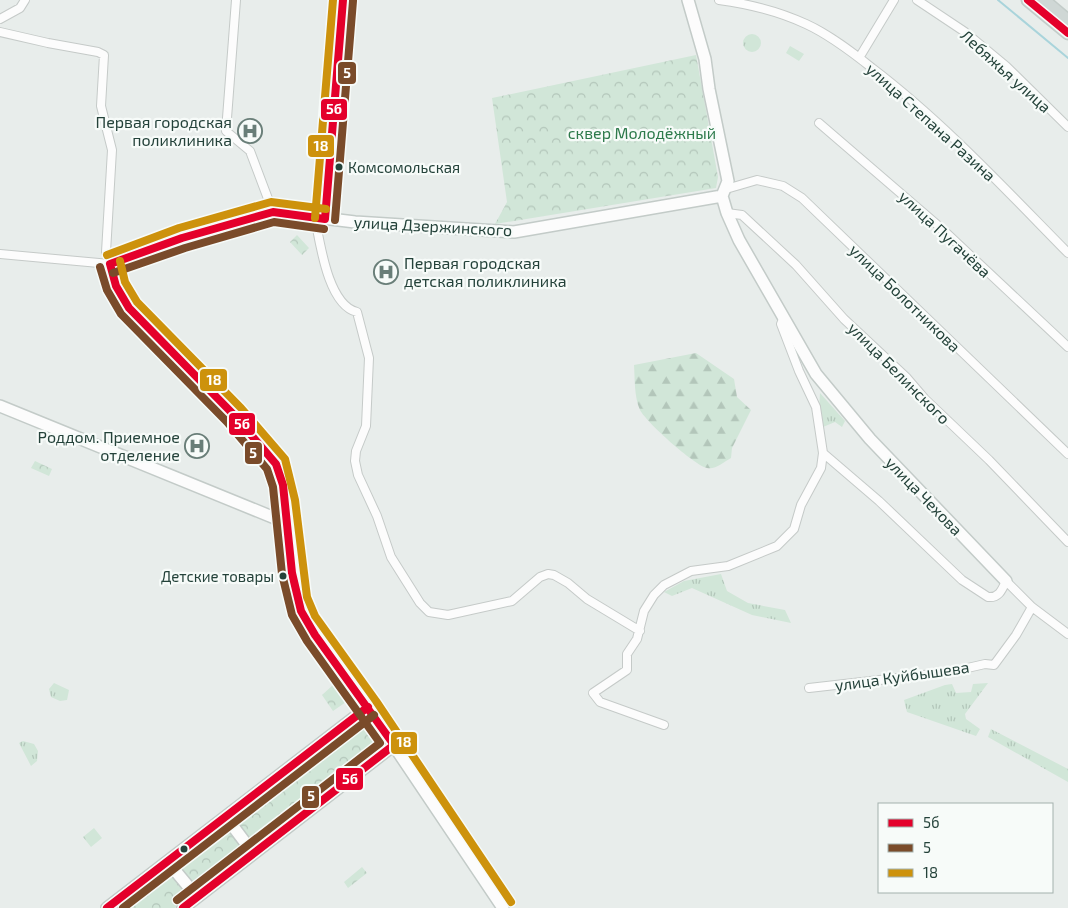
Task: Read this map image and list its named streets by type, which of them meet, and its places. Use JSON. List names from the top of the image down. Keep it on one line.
{"streets":{"street":["Лебяжья улица","улица Степана Разина","улица Дзержинского","улица Пугачёва","улица Болотникова","улица Белинского","улица Чехова","улица Куйбышева"]},"crossings":[["улица Дзержинского","улица Болотникова"],["улица Дзержинского","улица Чехова"],["улица Болотникова","улица Чехова"],["улица Белинского","улица Чехова"]],"parks":["сквер Молодёжный"],"places":{"hospital":["Первая городская поликлиника","Первая городская детская поликлиника","Роддом. Приемное отделение"],"other":["Комсомольская","Детские товары"]},"lines":["transit line 5б","transit line 18","transit line 5"],"legend":["5б","5","18"]}
